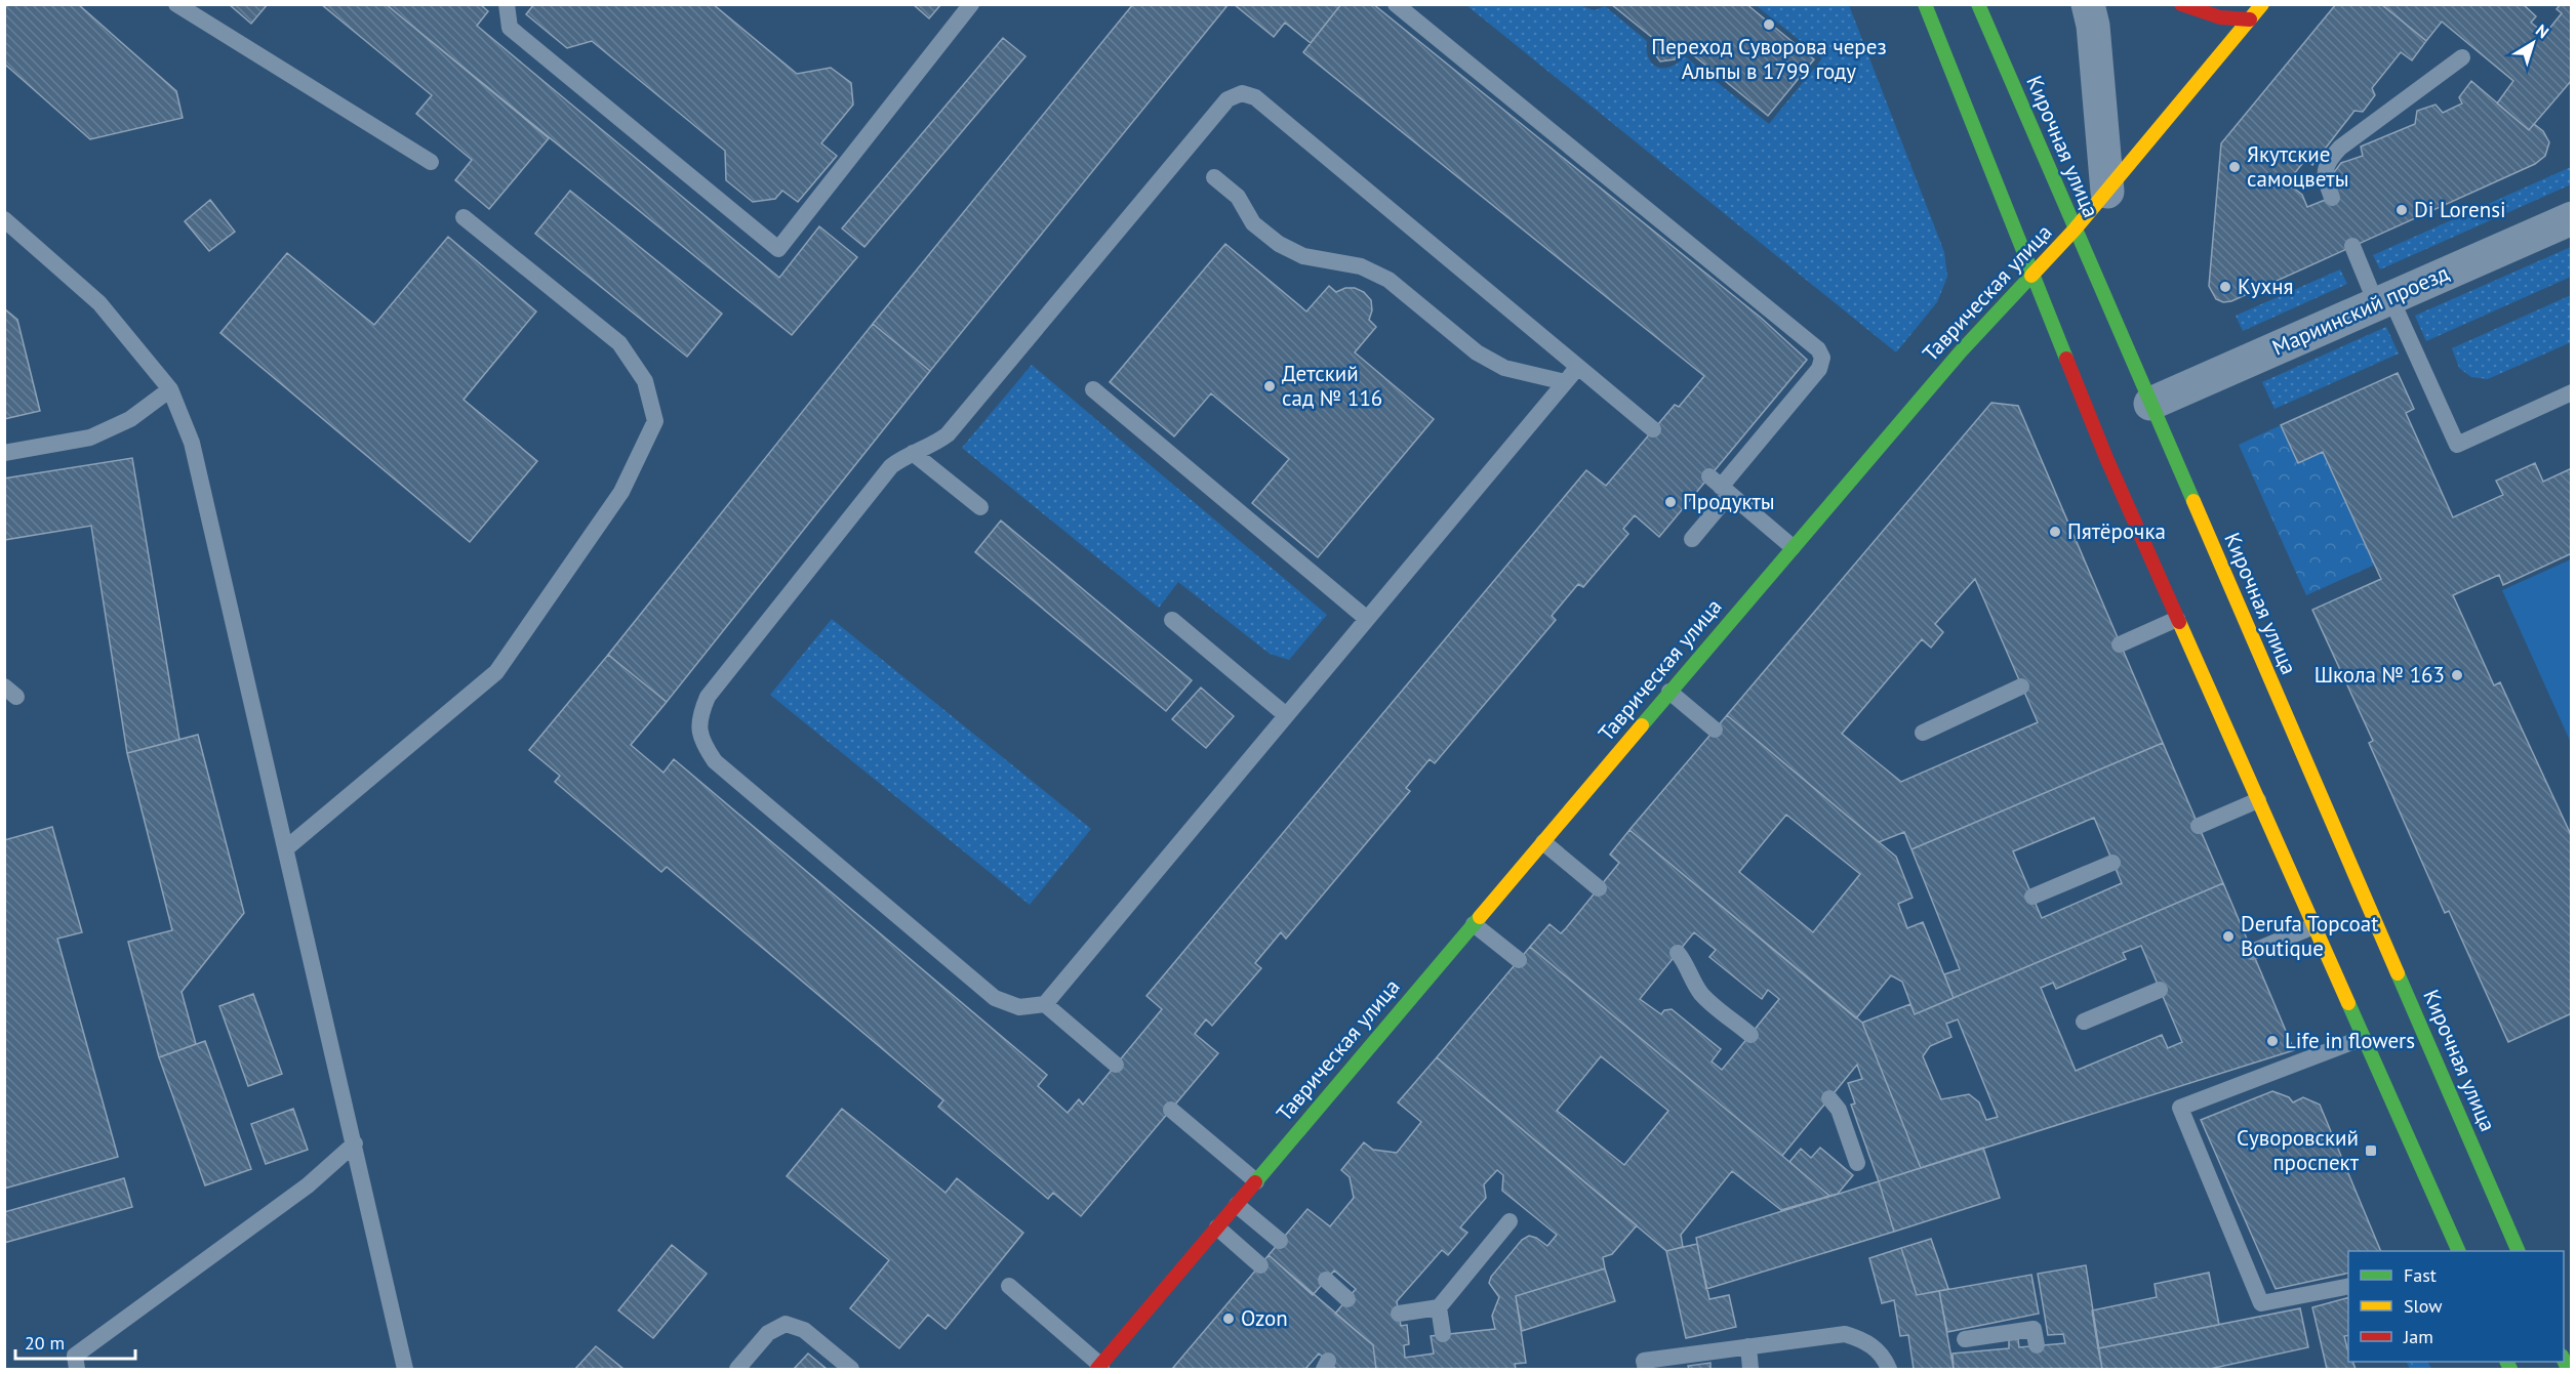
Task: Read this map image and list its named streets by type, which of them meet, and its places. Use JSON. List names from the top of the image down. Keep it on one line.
{"streets":{"main road":["Кирочная улица","Таврическая улица"],"street":["Мариинский проезд"]},"crossings":[["Кирочная улица","Таврическая улица"],["Кирочная улица","Мариинский проезд"]],"places":{"other":["Переход Суворова через Альпы в 1799 году","Якутские самоцветы","Di Lorensi","Кухня","Детский сад № 116","Продукты","Пятёрочка","Школа № 163","Derufa Topcoat Boutique","Life in flowers","Ozon"],"transit":["Суворовский проспект"]},"legend":["Fast","Slow","Jam"],"scale_bar":"20 m","north":"top right"}
